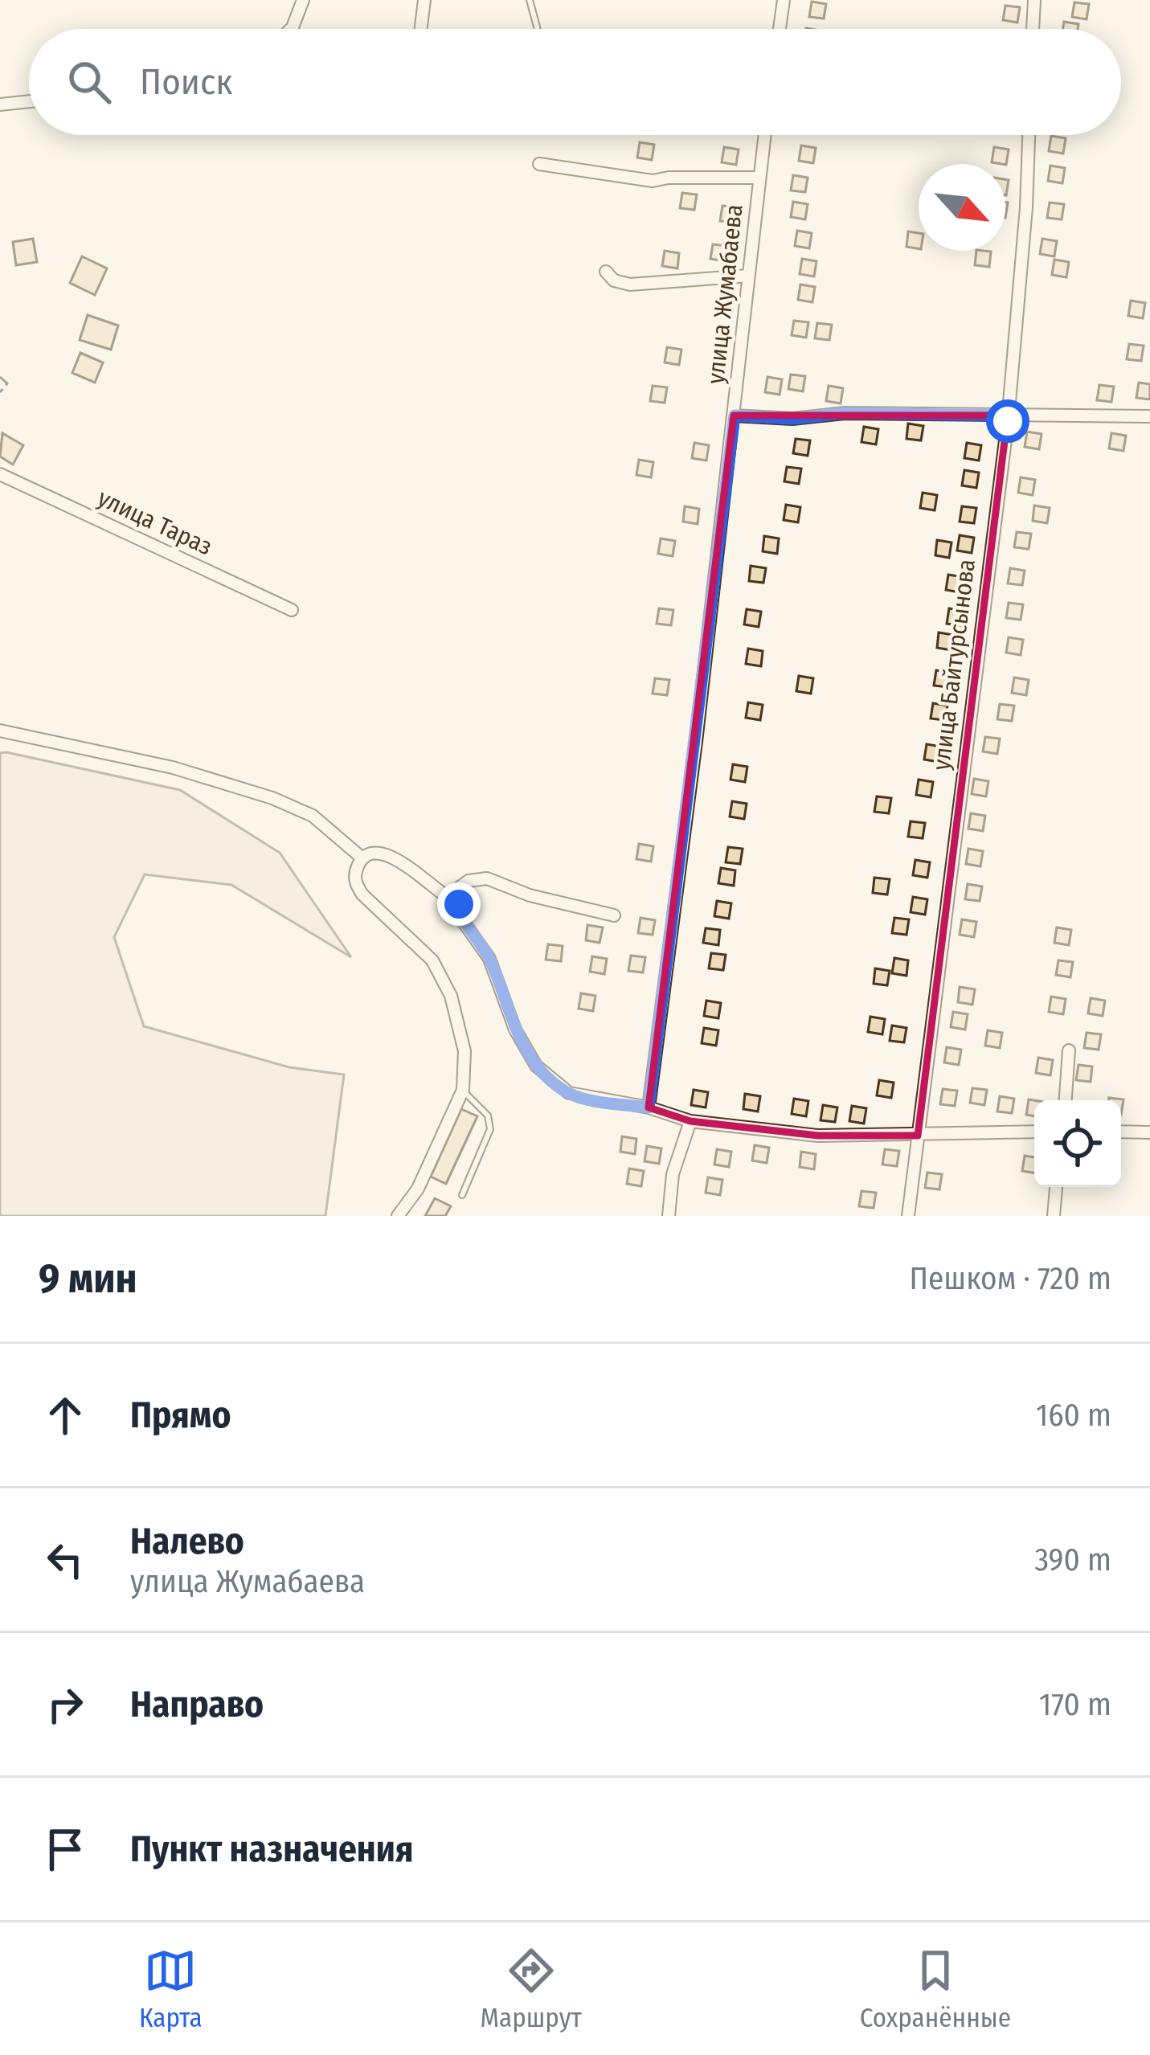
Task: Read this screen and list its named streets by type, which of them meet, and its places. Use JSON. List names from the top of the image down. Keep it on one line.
{"streets":{"street":["улица Жумабаева","улица Тараз","улица Байтурсынова"]},"north":"bottom right","page":{"search":"Поиск","heading":["9 мин","Пешком · 720 m"],"list":[["Прямо","160 m"],["Налево","улица Жумабаева","390 m"],["Направо","170 m"],"Пункт назначения"],"nav":["Карта","Маршрут","Сохранённые"]}}
